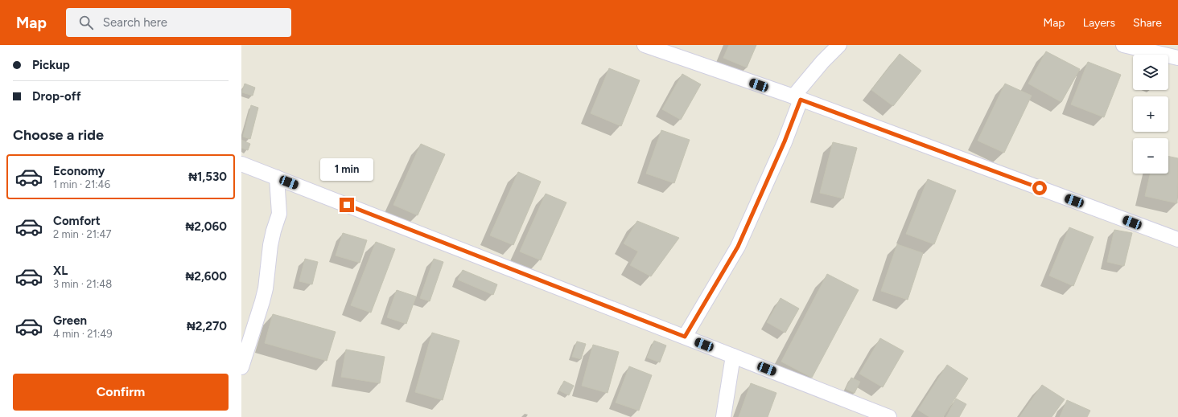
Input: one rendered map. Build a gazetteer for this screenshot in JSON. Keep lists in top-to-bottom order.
{
  "page": {
    "header": "Map",
    "search": "Search here",
    "nav": ["Map", "Layers", "Share"],
    "banner": ["Pickup", "Drop-off"],
    "map_buttons": ["+", "−"],
    "heading": "Choose a ride",
    "list": [
      {
        "name": "Economy",
        "note": "1 min · 21:46",
        "value": "₦1,530"
      },
      {
        "name": "Comfort",
        "note": "2 min · 21:47",
        "value": "₦2,060"
      },
      {
        "name": "XL",
        "note": "3 min · 21:48",
        "value": "₦2,600"
      },
      {
        "name": "Green",
        "note": "4 min · 21:49",
        "value": "₦2,270"
      }
    ],
    "bubble": "1 min",
    "buttons": "Confirm"
  }
}
